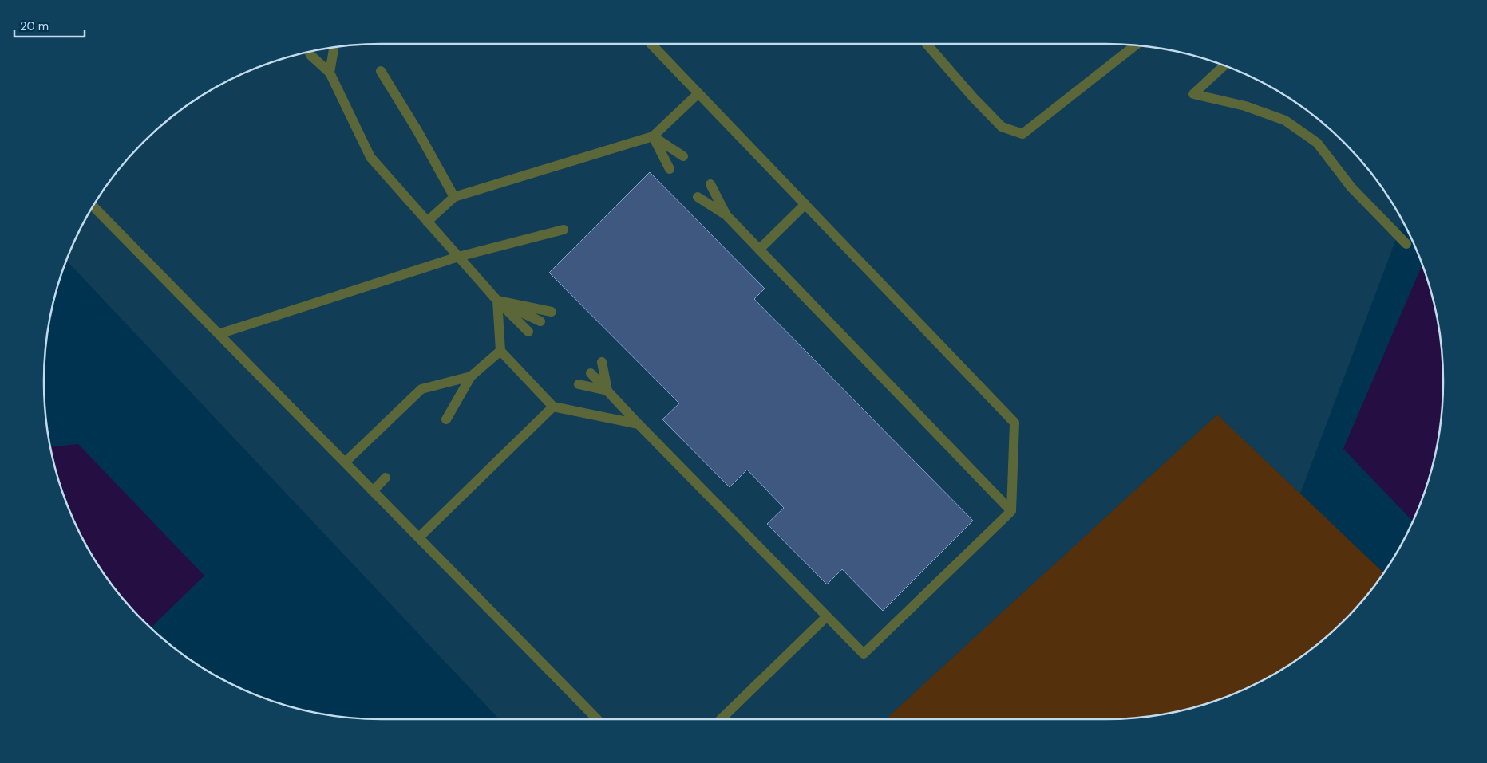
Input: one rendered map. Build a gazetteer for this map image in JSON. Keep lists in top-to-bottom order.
{
  "scale_bar": "20 m"
}
